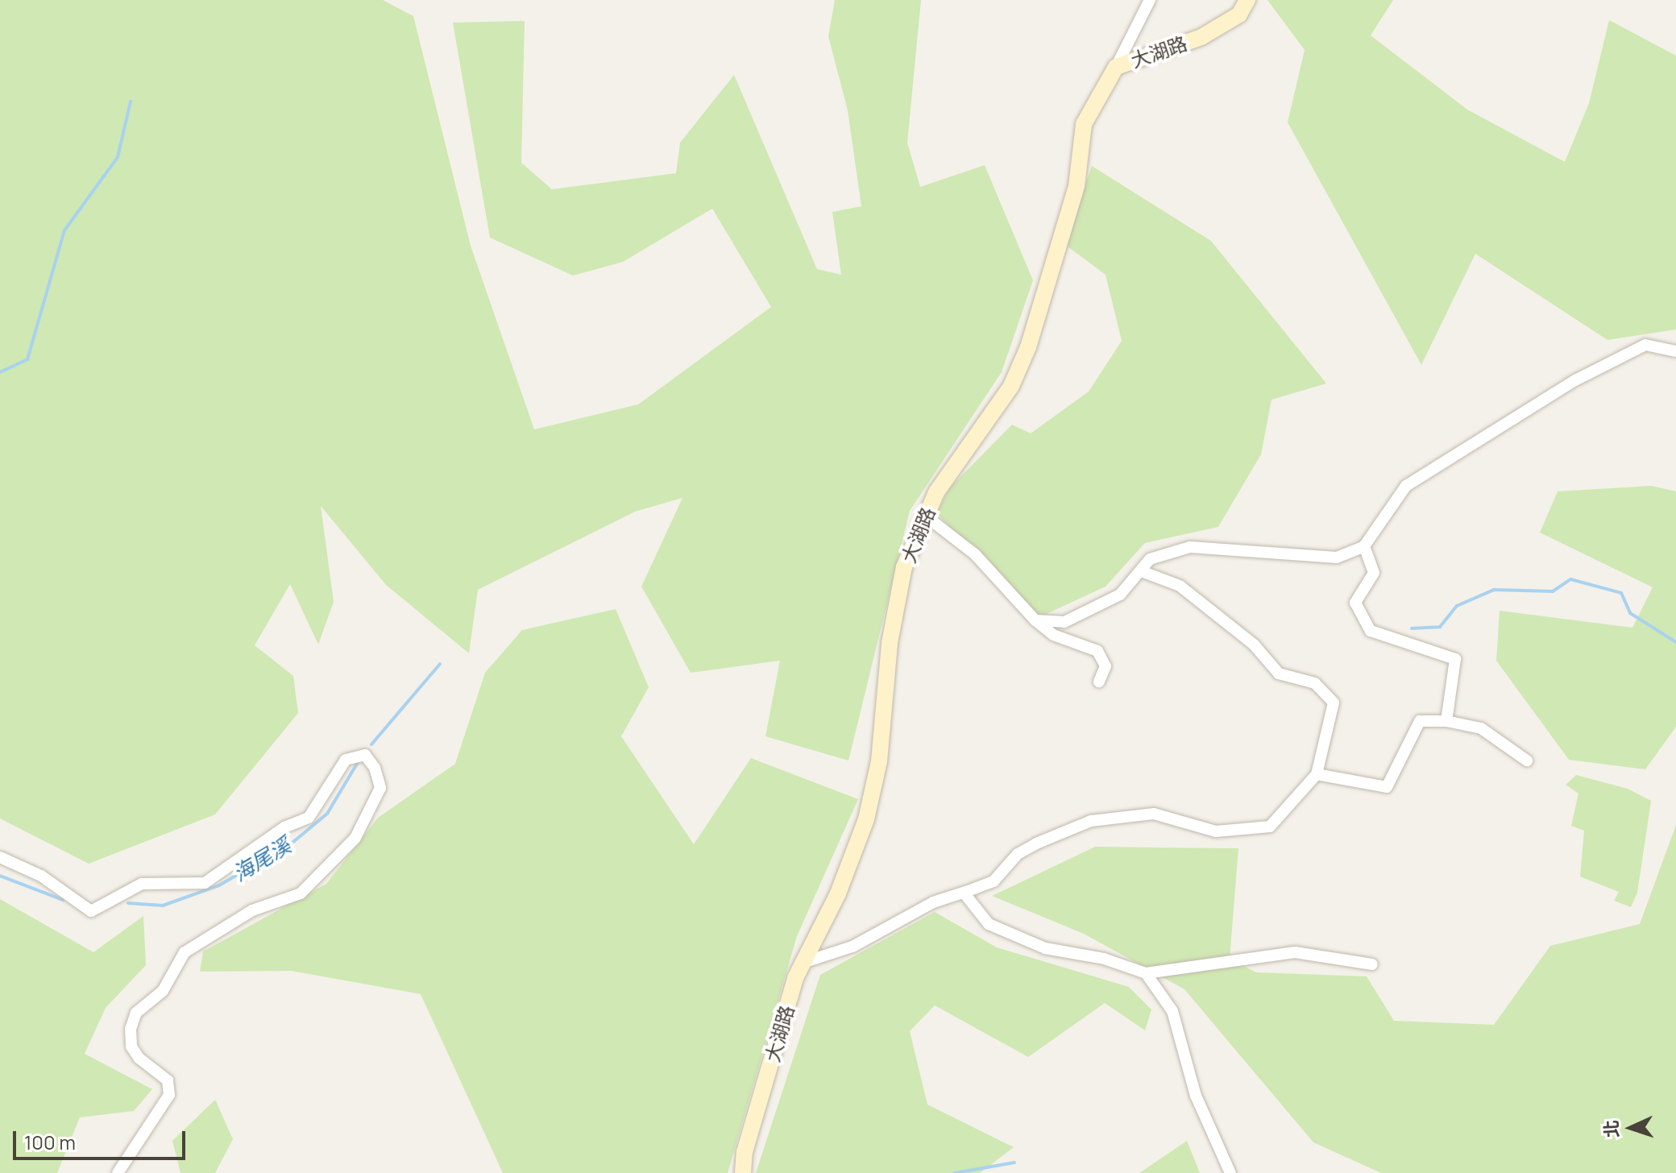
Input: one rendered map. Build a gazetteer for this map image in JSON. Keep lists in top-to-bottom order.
{
  "streets": {
    "street": ["大湖路"]
  },
  "water": ["海尾溪"],
  "scale_bar": "100 m",
  "north": "left"
}
